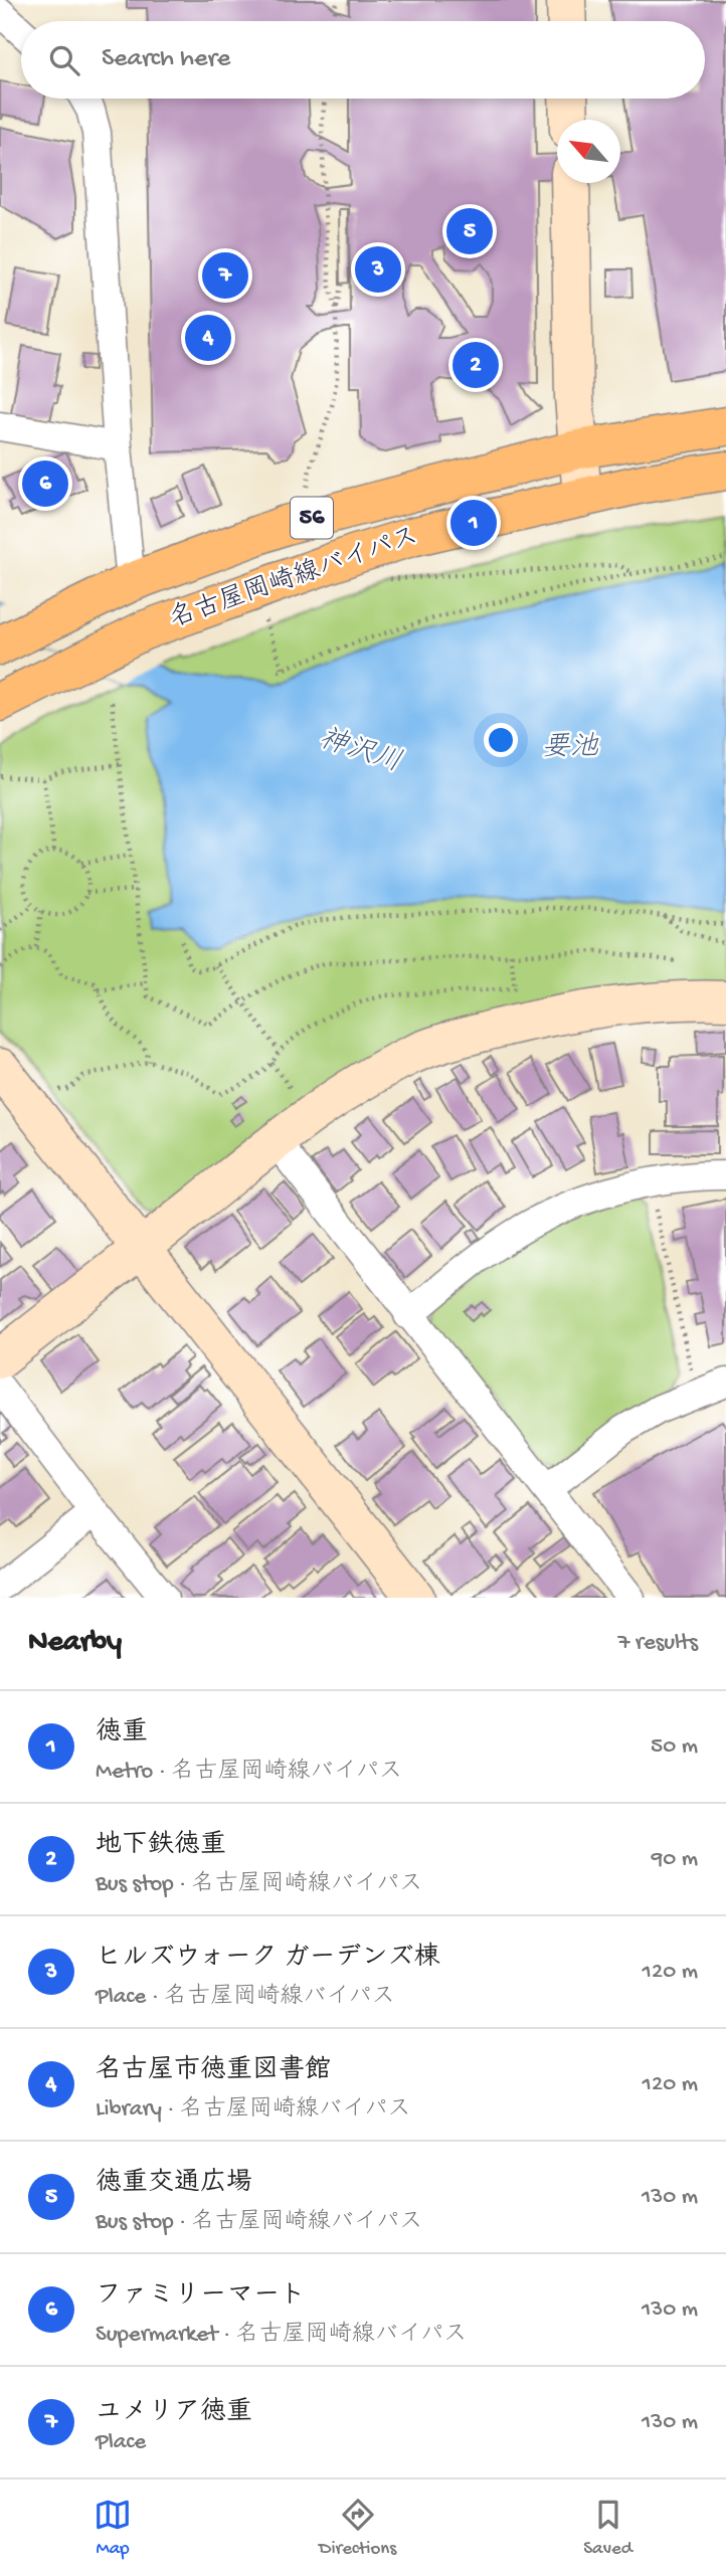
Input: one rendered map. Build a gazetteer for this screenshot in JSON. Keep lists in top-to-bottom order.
{
  "streets": {
    "main road": ["56", "名古屋岡崎線バイパス"]
  },
  "water": ["要池", "神沢川"],
  "north": "top left",
  "page": {
    "search": "Search here",
    "pins": [
      "5",
      "3",
      "7",
      "4",
      "2",
      "6",
      "1"
    ],
    "heading": ["Nearby", "7 results"],
    "list": [
      {
        "mark": "1",
        "name": "徳重",
        "note": "Metro · 名古屋岡崎線バイパス",
        "value": "50 m"
      },
      {
        "mark": "2",
        "name": "地下鉄徳重",
        "note": "Bus stop · 名古屋岡崎線バイパス",
        "value": "90 m"
      },
      {
        "mark": "3",
        "name": "ヒルズウォーク ガーデンズ棟",
        "note": "Place · 名古屋岡崎線バイパス",
        "value": "120 m"
      },
      {
        "mark": "4",
        "name": "名古屋市徳重図書館",
        "note": "Library · 名古屋岡崎線バイパス",
        "value": "120 m"
      },
      {
        "mark": "5",
        "name": "徳重交通広場",
        "note": "Bus stop · 名古屋岡崎線バイパス",
        "value": "130 m"
      },
      {
        "mark": "6",
        "name": "ファミリーマート",
        "note": "Supermarket · 名古屋岡崎線バイパス",
        "value": "130 m"
      },
      {
        "mark": "7",
        "name": "ユメリア徳重",
        "note": "Place",
        "value": "130 m"
      }
    ],
    "nav": ["Map", "Directions", "Saved"]
  }
}
